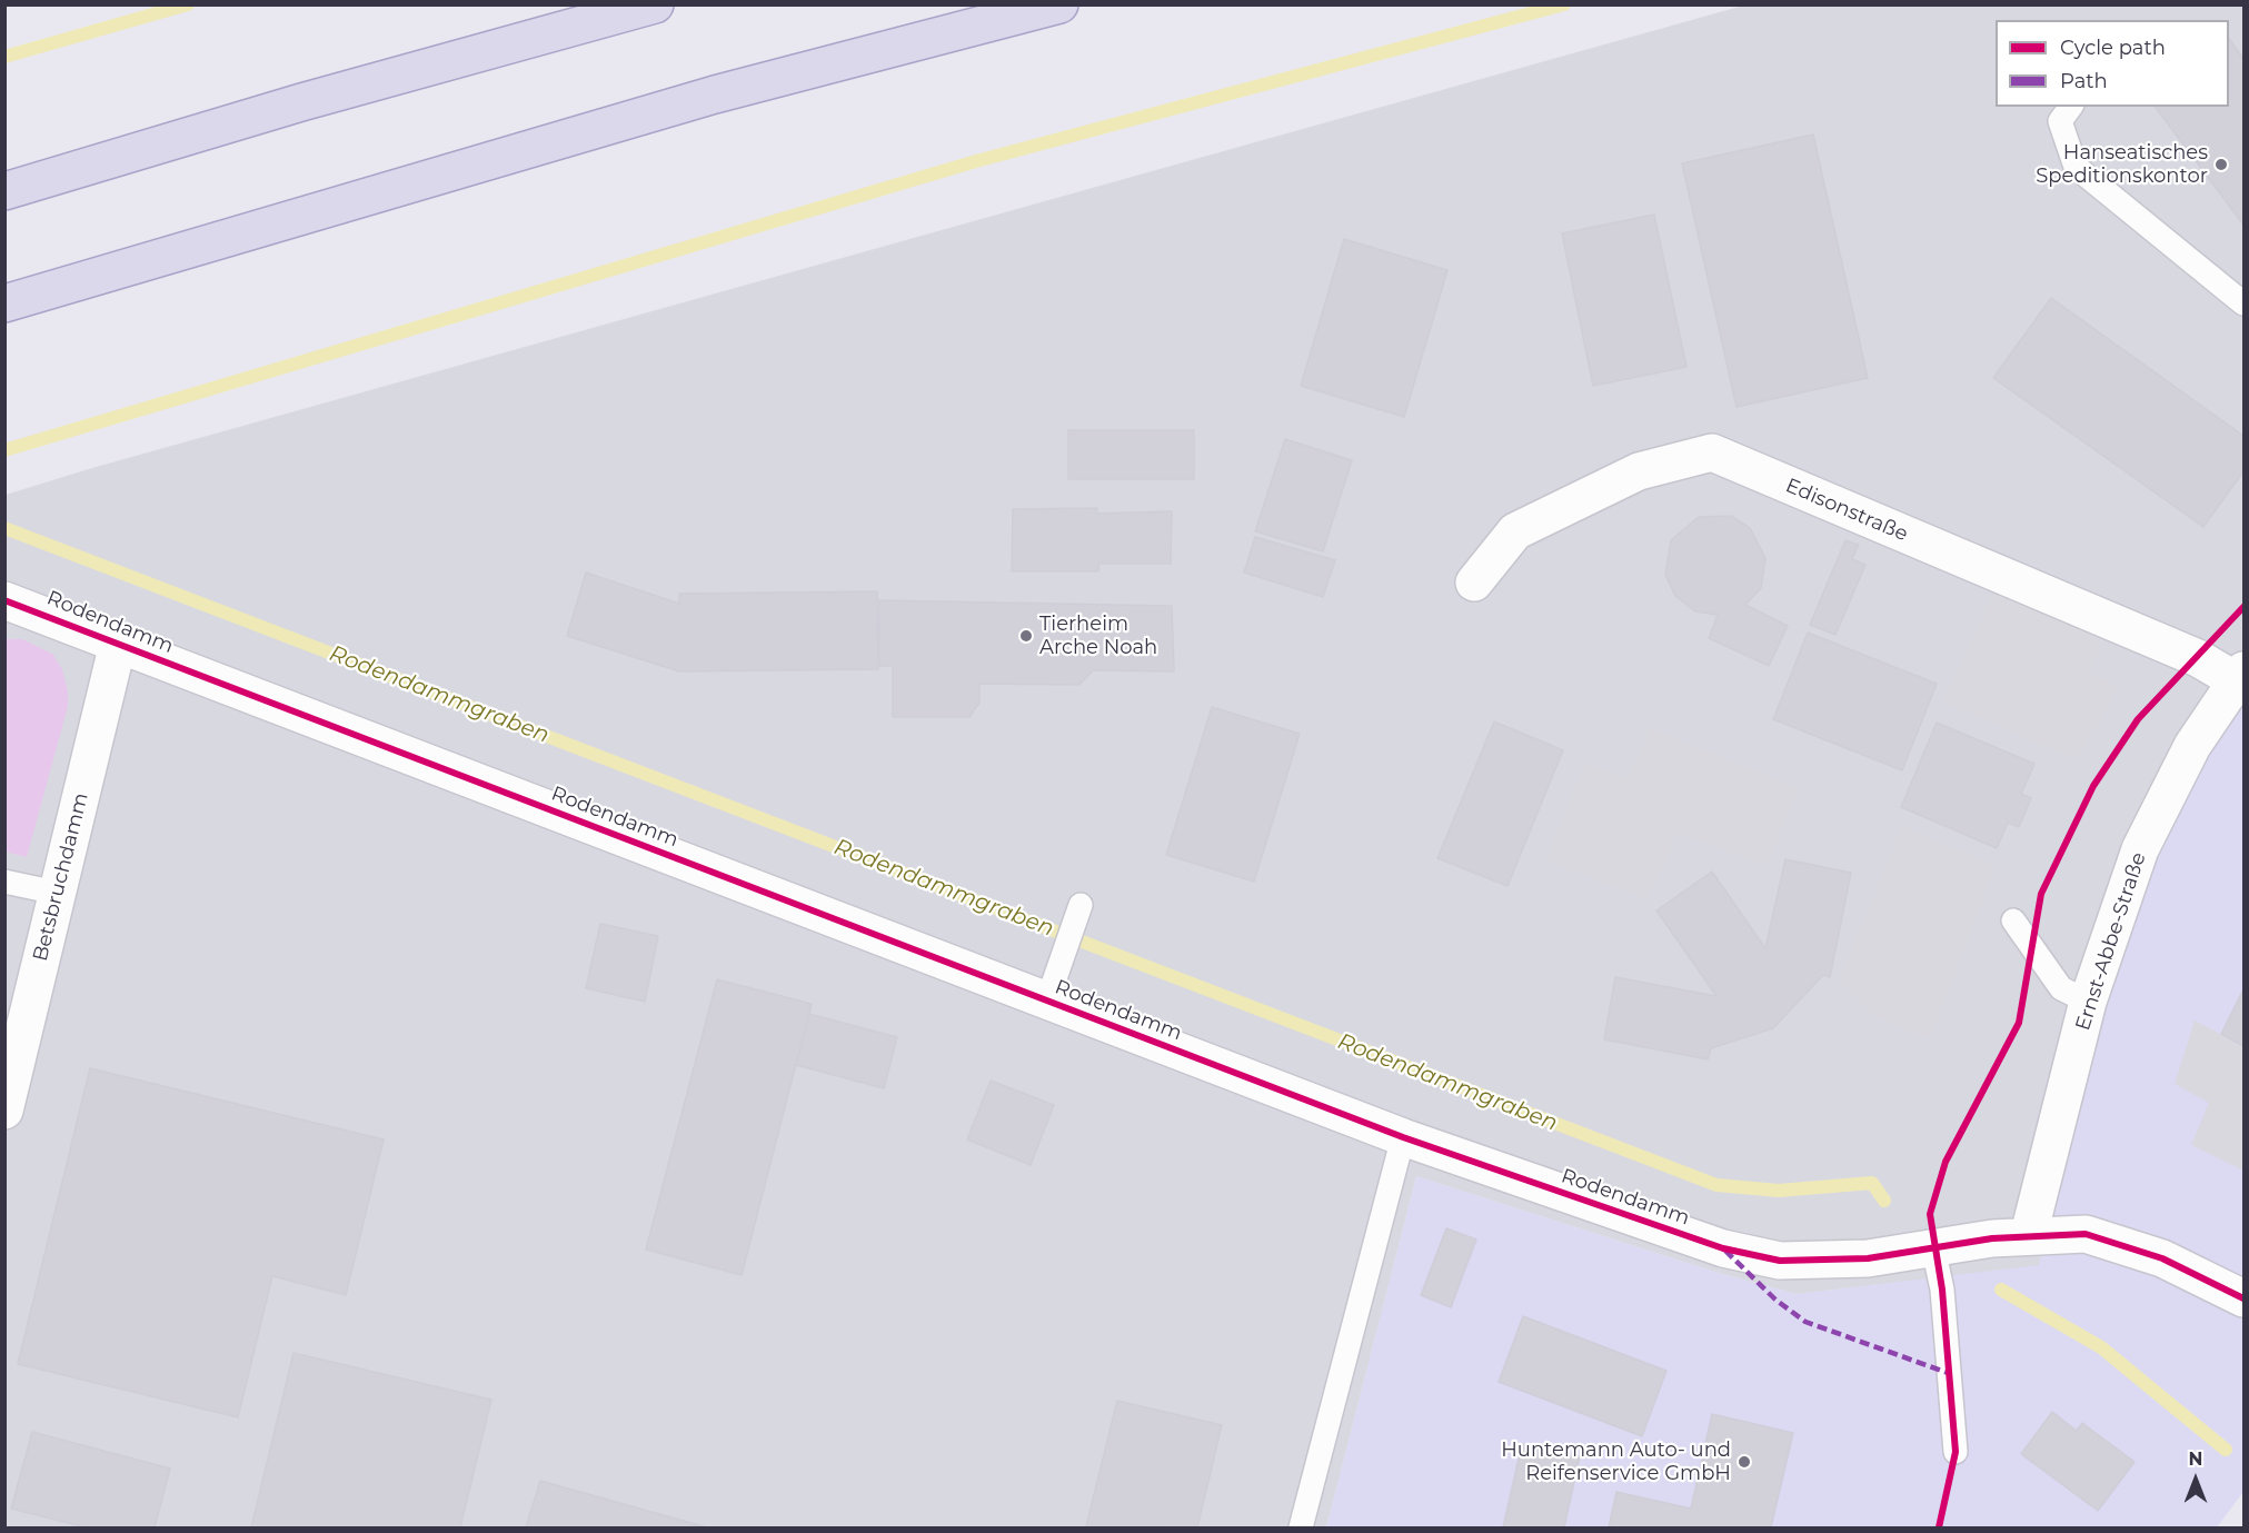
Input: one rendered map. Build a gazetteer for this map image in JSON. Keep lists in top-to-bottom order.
{
  "streets": {
    "street": [
      "Edisonstraße",
      "Rodendamm",
      "Betsbruchdamm",
      "Ernst-Abbe-Straße"
    ]
  },
  "crossings": [
    ["Edisonstraße", "Ernst-Abbe-Straße"],
    ["Rodendamm", "Betsbruchdamm"],
    ["Rodendamm", "Ernst-Abbe-Straße"]
  ],
  "water": ["Rodendammgraben"],
  "places": ["Hanseatisches Speditionskontor", "Tierheim Arche Noah", "Huntemann Auto- und Reifenservice GmbH"],
  "legend": ["Cycle path", "Path"],
  "north": "top"
}
